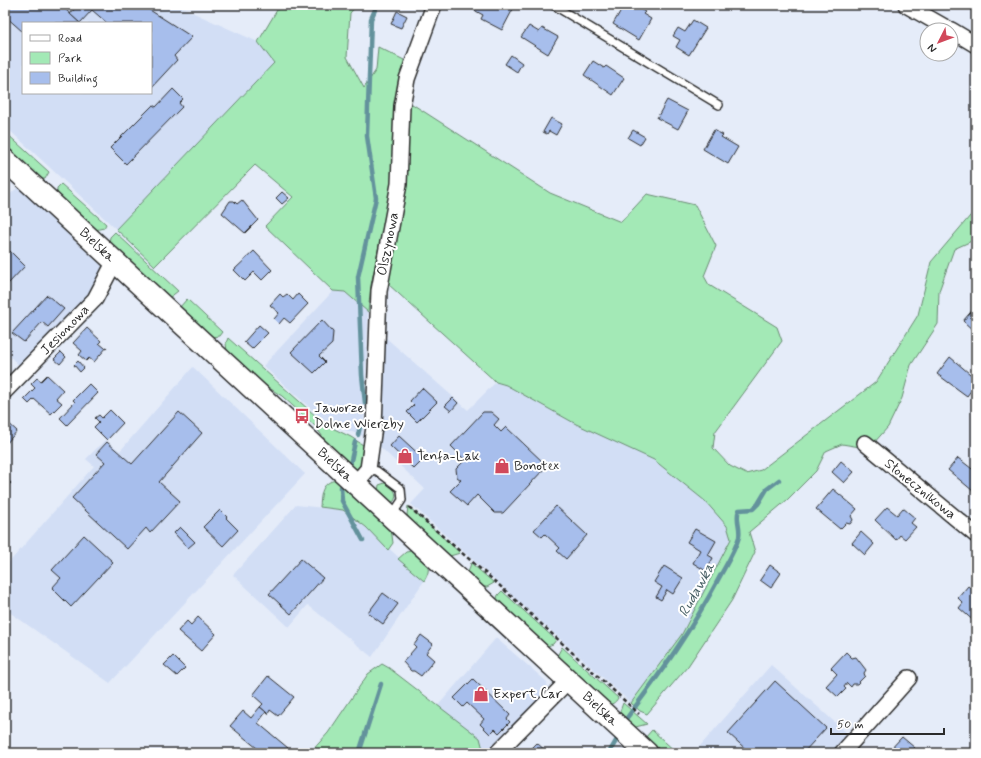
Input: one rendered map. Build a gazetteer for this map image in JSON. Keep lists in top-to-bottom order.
{
  "streets": {
    "main road": ["Bielska"],
    "street": ["Olszynowa", "Jesionowa", "Słonecznikowa"]
  },
  "crossings": [
    ["Olszynowa", "Bielska"],
    ["Bielska", "Jesionowa"]
  ],
  "water": ["Rudawka"],
  "places": {
    "bus stop": ["Jaworze Dolne Wierzby"],
    "shop": ["Tenfa-Lak", "Bonotex", "Expert Car"]
  },
  "legend": ["Road", "Park", "Building"],
  "scale_bar": "50 m",
  "north": "bottom left"
}
